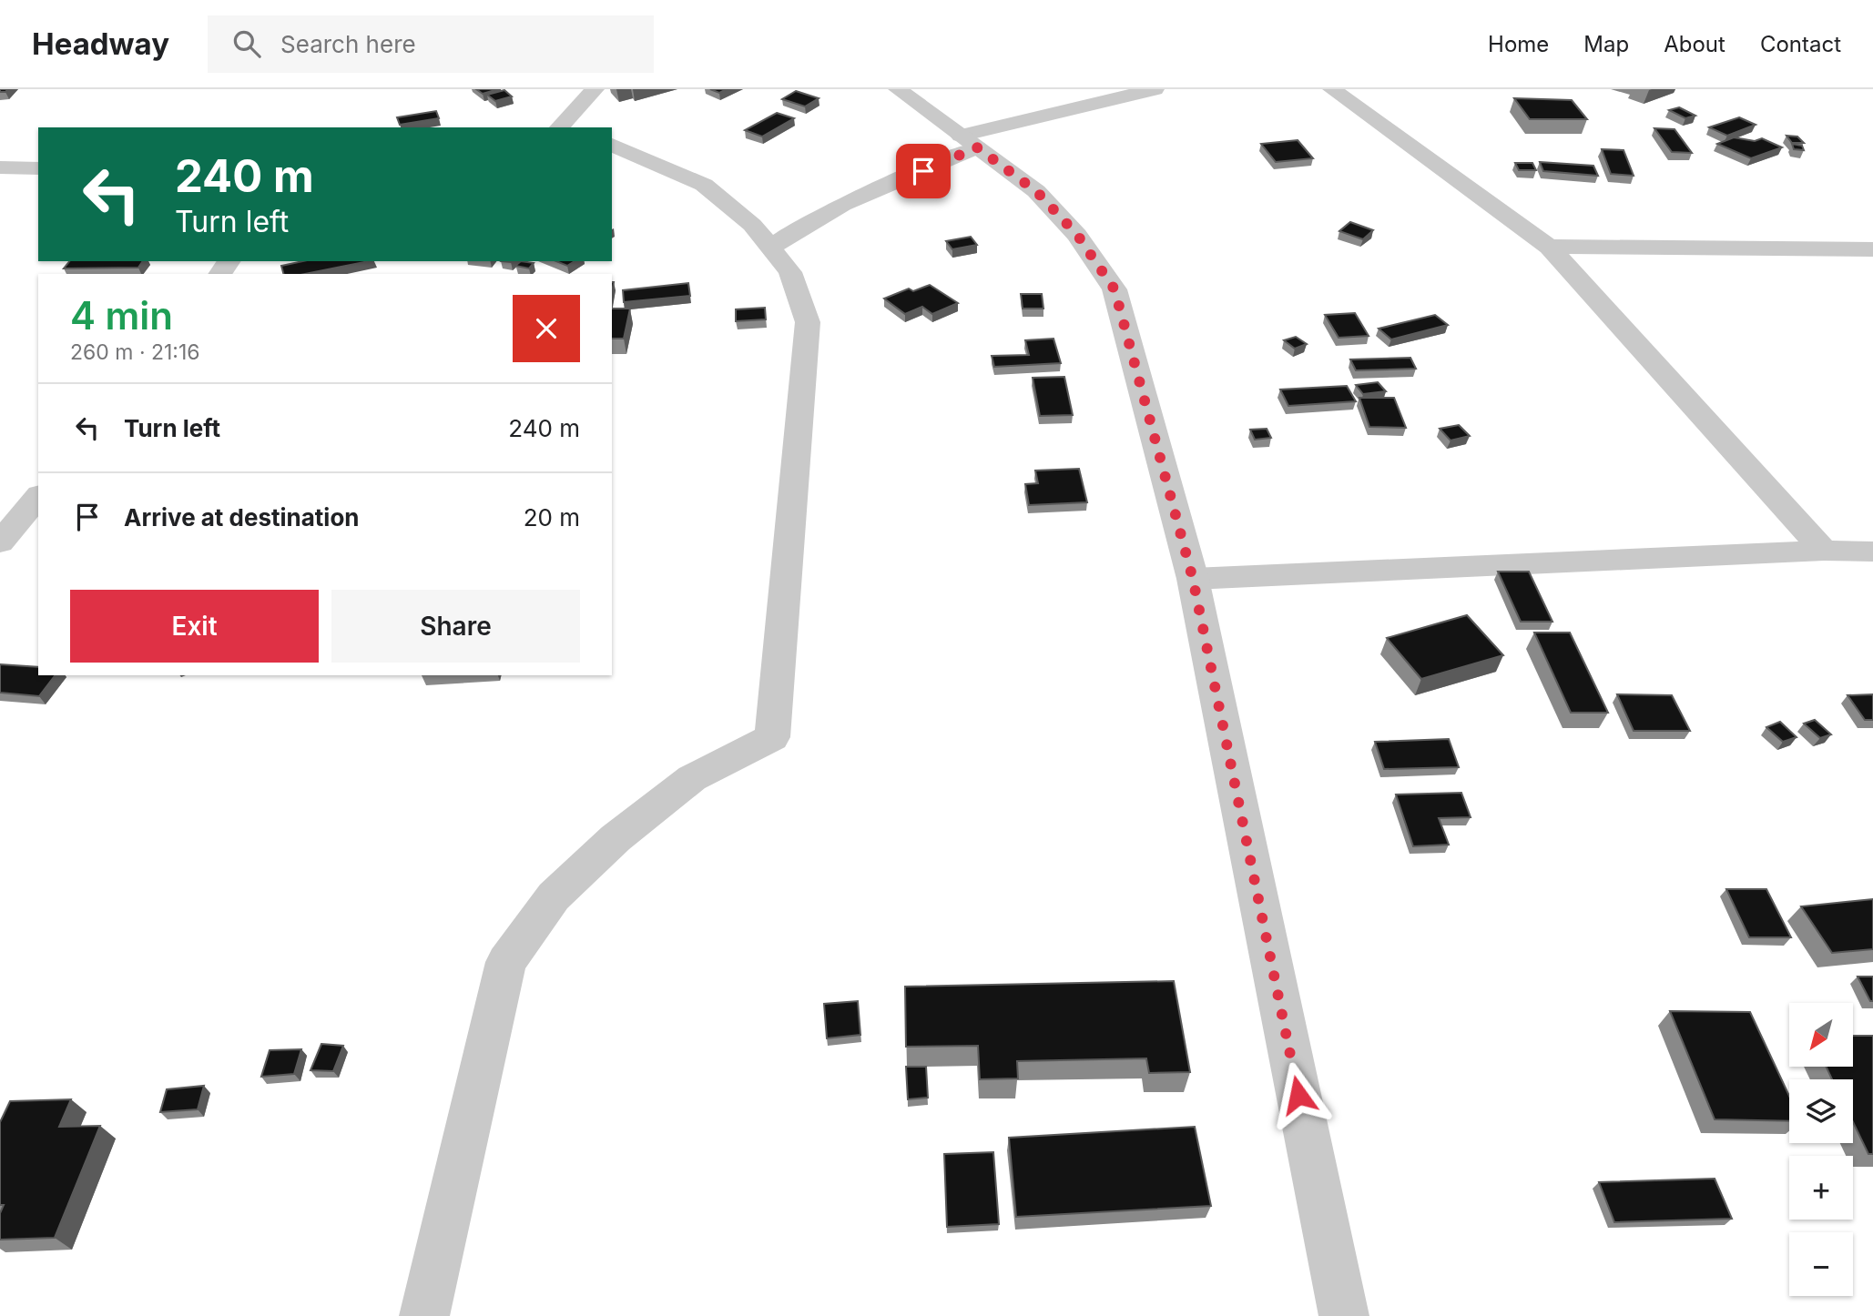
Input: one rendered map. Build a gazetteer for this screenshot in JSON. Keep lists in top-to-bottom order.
{
  "north": "bottom left",
  "page": {
    "header": "Headway",
    "search": "Search here",
    "nav": [
      "Home",
      "Map",
      "About",
      "Contact"
    ],
    "turn": ["240 m", "Turn left"],
    "heading": ["4 min", "260 m · 21:16"],
    "list": [
      {
        "name": "Turn left",
        "value": "240 m"
      },
      {
        "name": "Arrive at destination",
        "value": "20 m"
      }
    ],
    "buttons": ["Exit", "Share"],
    "map_buttons": ["+", "−"]
  }
}
